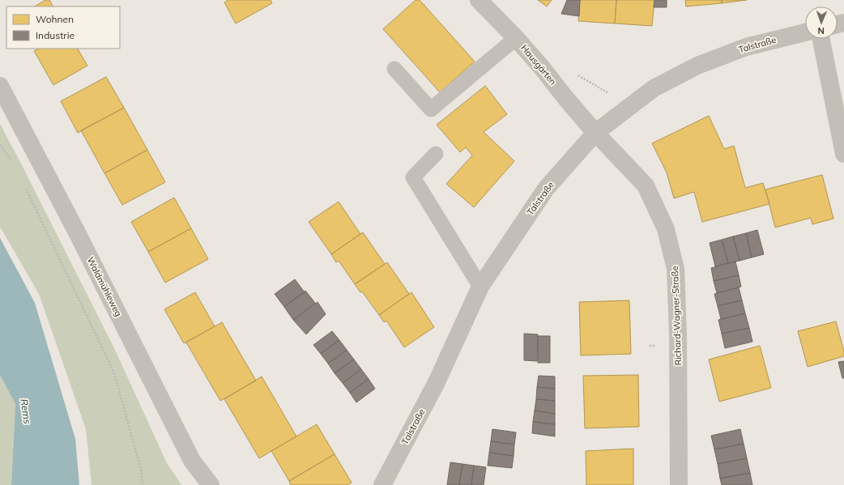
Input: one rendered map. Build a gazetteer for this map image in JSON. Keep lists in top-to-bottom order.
{
  "streets": {
    "street": [
      "Talstraße",
      "Hausgärten",
      "Waldmühleweg",
      "Richard-Wagner-Straße"
    ]
  },
  "crossings": [
    ["Talstraße", "Hausgärten"],
    ["Talstraße", "Richard-Wagner-Straße"],
    ["Hausgärten", "Richard-Wagner-Straße"]
  ],
  "water": ["Rems"],
  "legend": ["Wohnen", "Industrie"],
  "north": "bottom"
}
